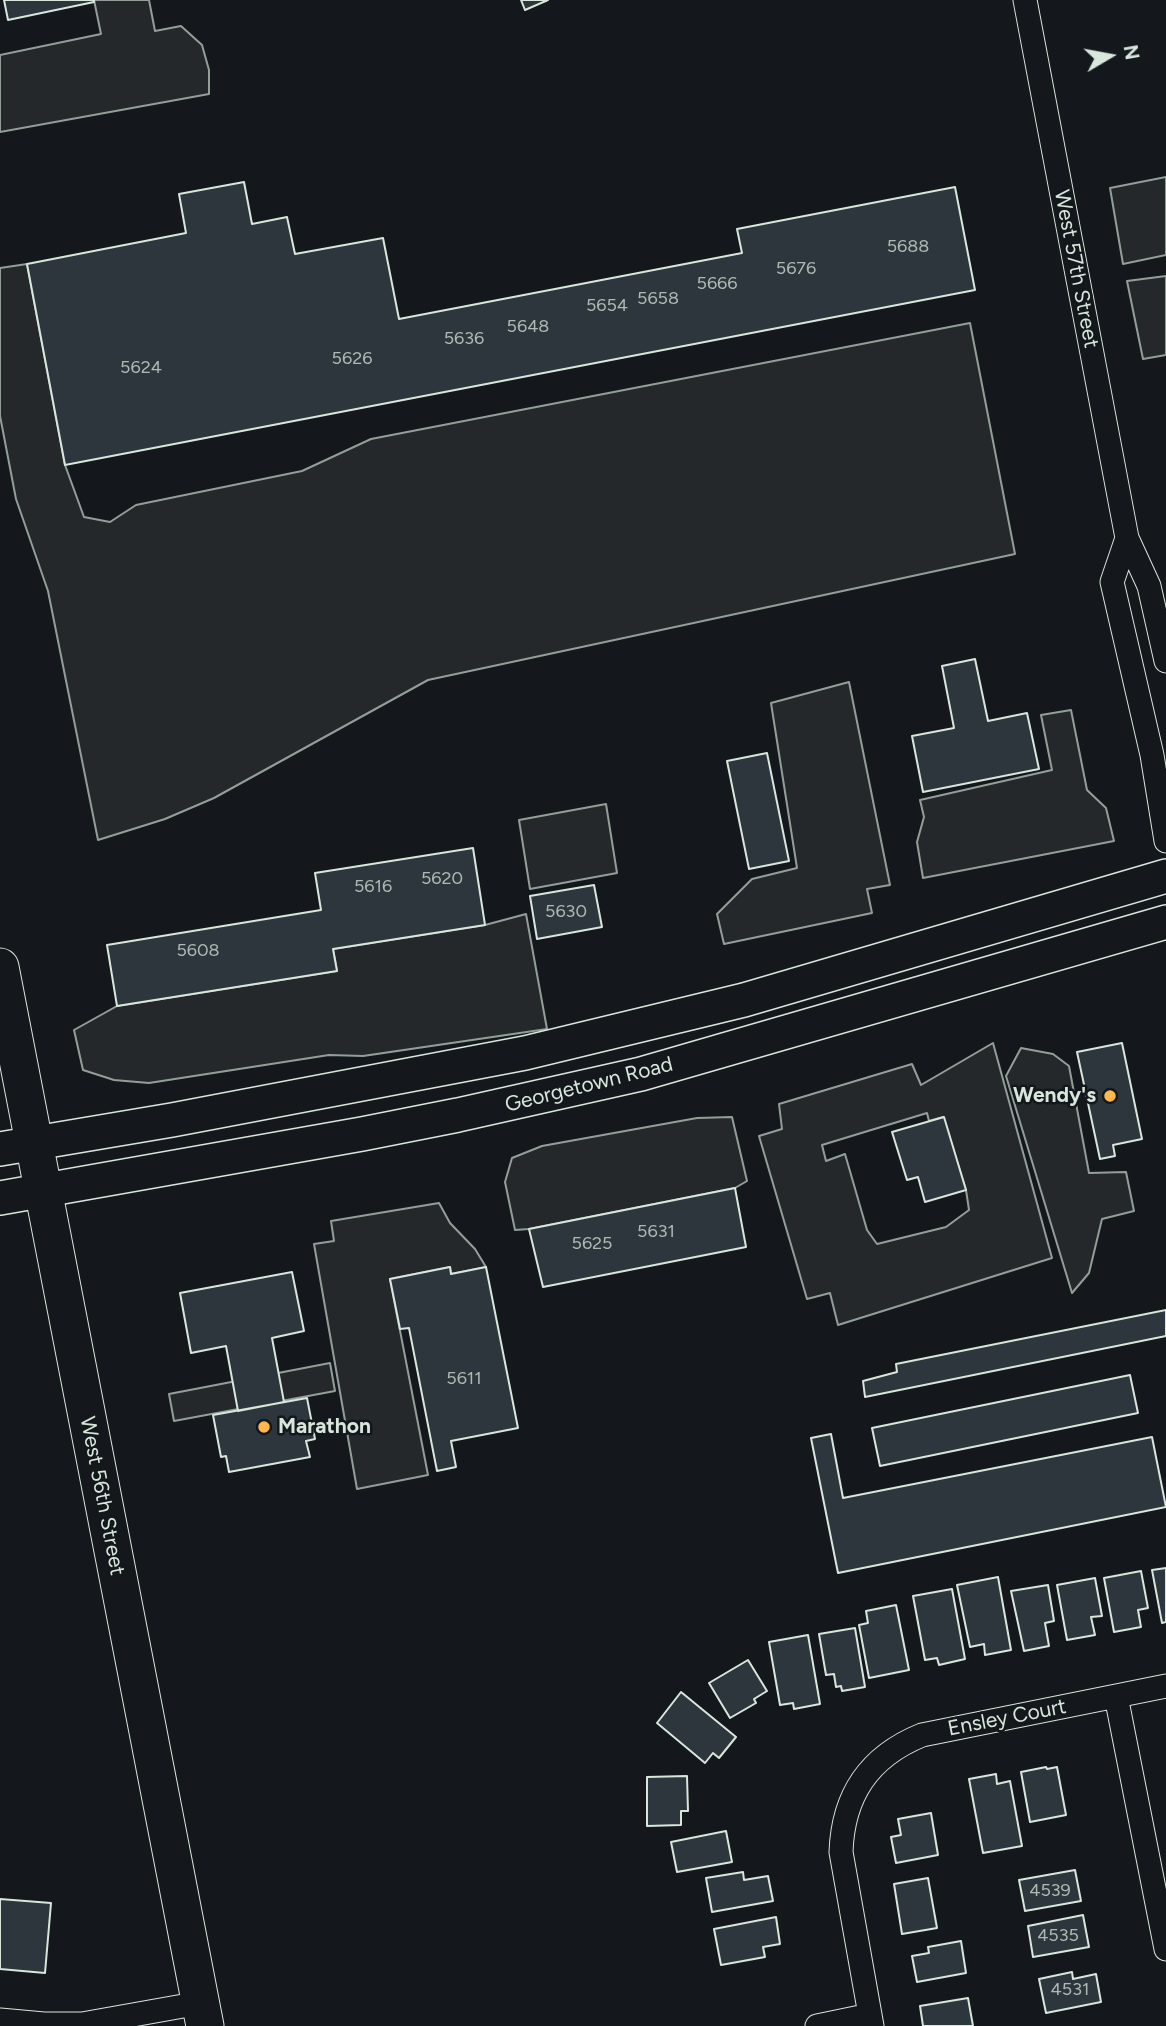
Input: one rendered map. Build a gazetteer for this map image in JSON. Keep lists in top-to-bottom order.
{
  "streets": {
    "main road": ["Georgetown Road", "West 56th Street"],
    "street": ["West 57th Street", "Ensley Court"]
  },
  "crossings": [
    ["Georgetown Road", "West 56th Street"]
  ],
  "places": ["Wendy's", "Marathon"],
  "house_numbers": [
    "5688",
    "5676",
    "5666",
    "5658",
    "5654",
    "5648",
    "5636",
    "5626",
    "5624",
    "5620",
    "5616",
    "5630",
    "5608",
    "5631",
    "5625",
    "5611",
    "4539",
    "4535",
    "4531"
  ],
  "north": "right"
}
